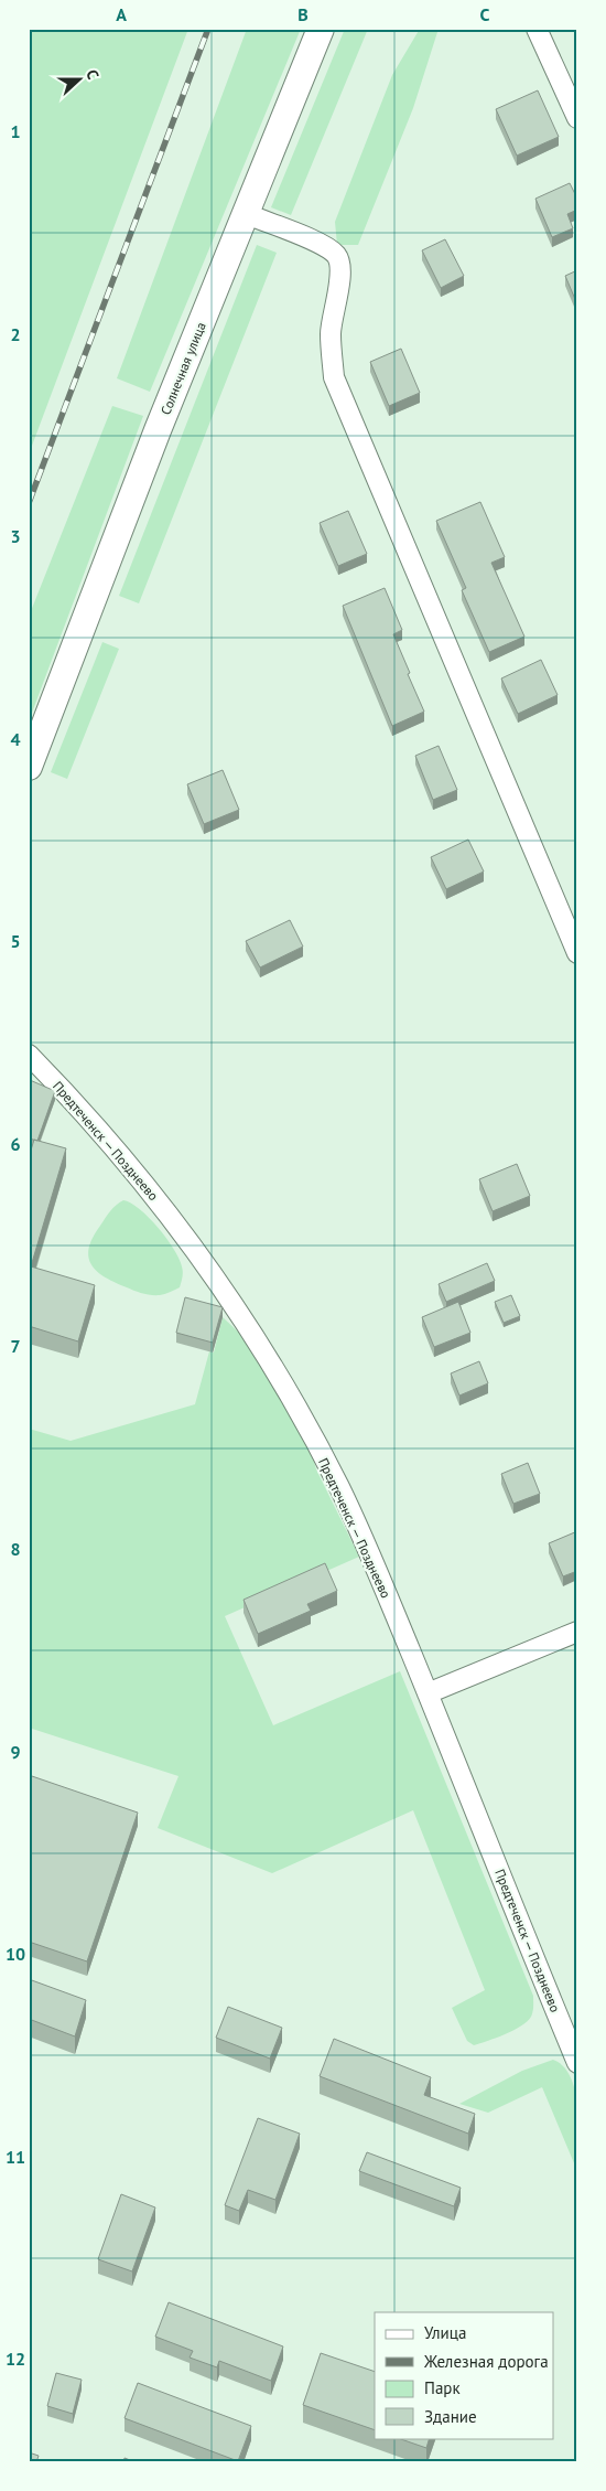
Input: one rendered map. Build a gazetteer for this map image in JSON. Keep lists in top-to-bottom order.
{
  "streets": {
    "street": ["Солнечная улица", "Предтеченск — Позднеево"]
  },
  "legend": [
    "Улица",
    "Железная дорога",
    "Парк",
    "Здание"
  ],
  "north": "right",
  "grid": {
    "columns": ["A", "B", "C"],
    "rows": [
      "1",
      "2",
      "3",
      "4",
      "5",
      "6",
      "7",
      "8",
      "9",
      "10",
      "11",
      "12"
    ]
  }
}
